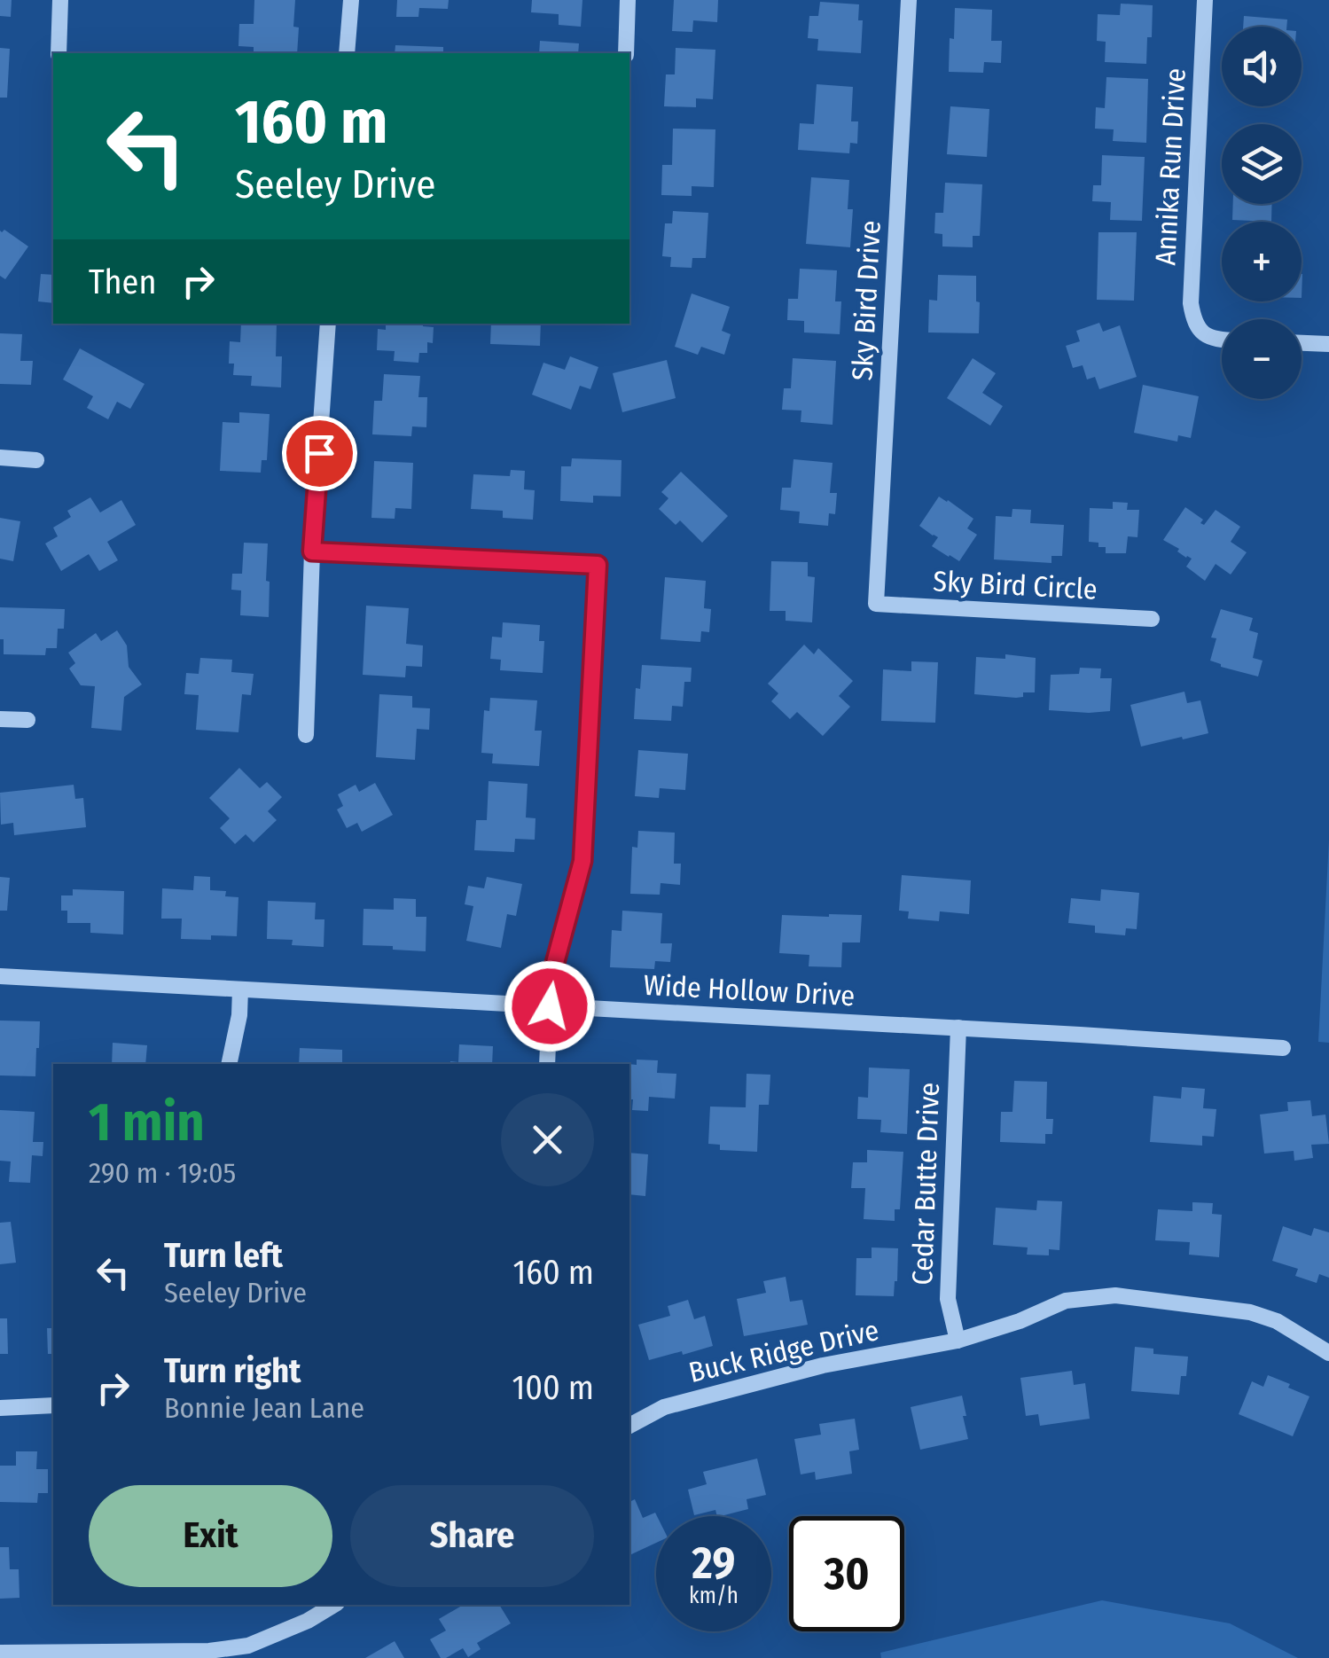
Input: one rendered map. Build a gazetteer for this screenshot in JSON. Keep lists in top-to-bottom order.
{
  "streets": {
    "street": [
      "Annika Run Drive",
      "Sky Bird Drive",
      "Sky Bird Circle",
      "Wide Hollow Drive",
      "Cedar Butte Drive",
      "Buck Ridge Drive"
    ]
  },
  "crossings": [
    ["Sky Bird Drive", "Sky Bird Circle"],
    ["Wide Hollow Drive", "Cedar Butte Drive"],
    ["Cedar Butte Drive", "Buck Ridge Drive"]
  ],
  "page": {
    "map_buttons": ["+", "−"],
    "turn": ["160 m", "Seeley Drive"],
    "then": "Then",
    "heading": ["1 min", "290 m · 19:05"],
    "list": [
      {
        "name": "Turn left",
        "note": "Seeley Drive",
        "value": "160 m"
      },
      {
        "name": "Turn right",
        "note": "Bonnie Jean Lane",
        "value": "100 m"
      }
    ],
    "buttons": ["Exit", "Share"],
    "speed": "29 km/h",
    "limit": "30"
  }
}
